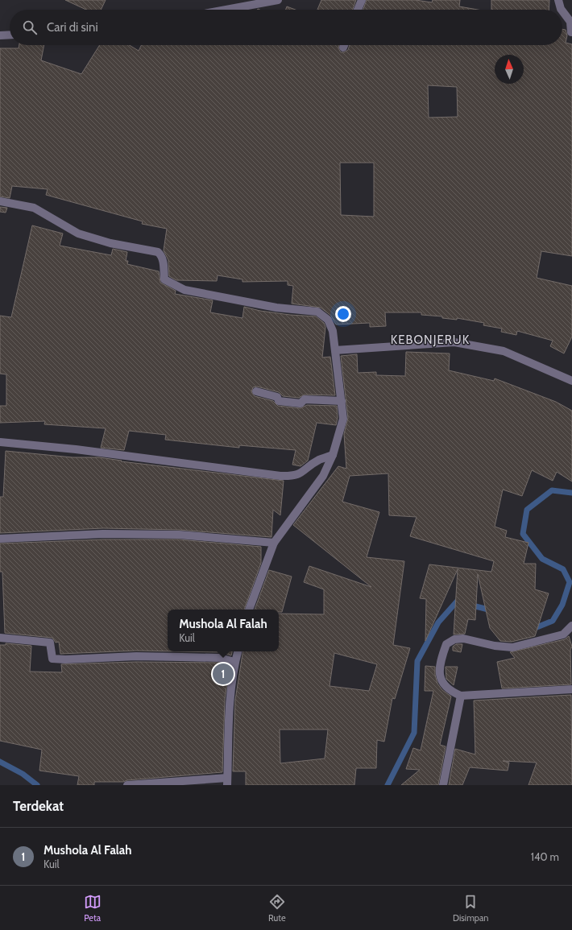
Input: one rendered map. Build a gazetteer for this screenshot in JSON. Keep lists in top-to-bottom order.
{
  "districts": ["KEBONJERUK"],
  "north": "top",
  "page": {
    "search": "Cari di sini",
    "popup": ["Mushola Al Falah", "Kuil"],
    "pins": "1",
    "heading": "Terdekat",
    "list": [
      {
        "mark": "1",
        "name": "Mushola Al Falah",
        "note": "Kuil",
        "value": "140 m"
      }
    ],
    "nav": ["Peta", "Rute", "Disimpan"]
  }
}
